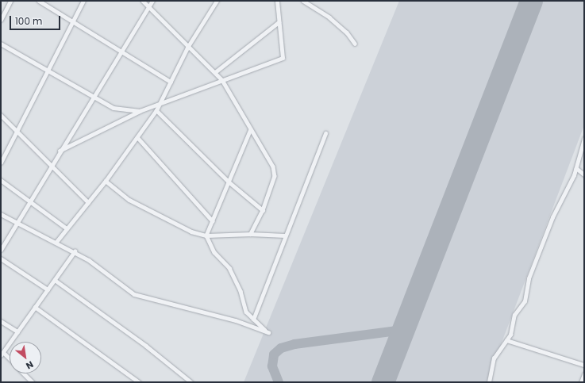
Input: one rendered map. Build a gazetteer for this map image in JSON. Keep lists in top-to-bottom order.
{
  "scale_bar": "100 m",
  "north": "bottom right"
}
